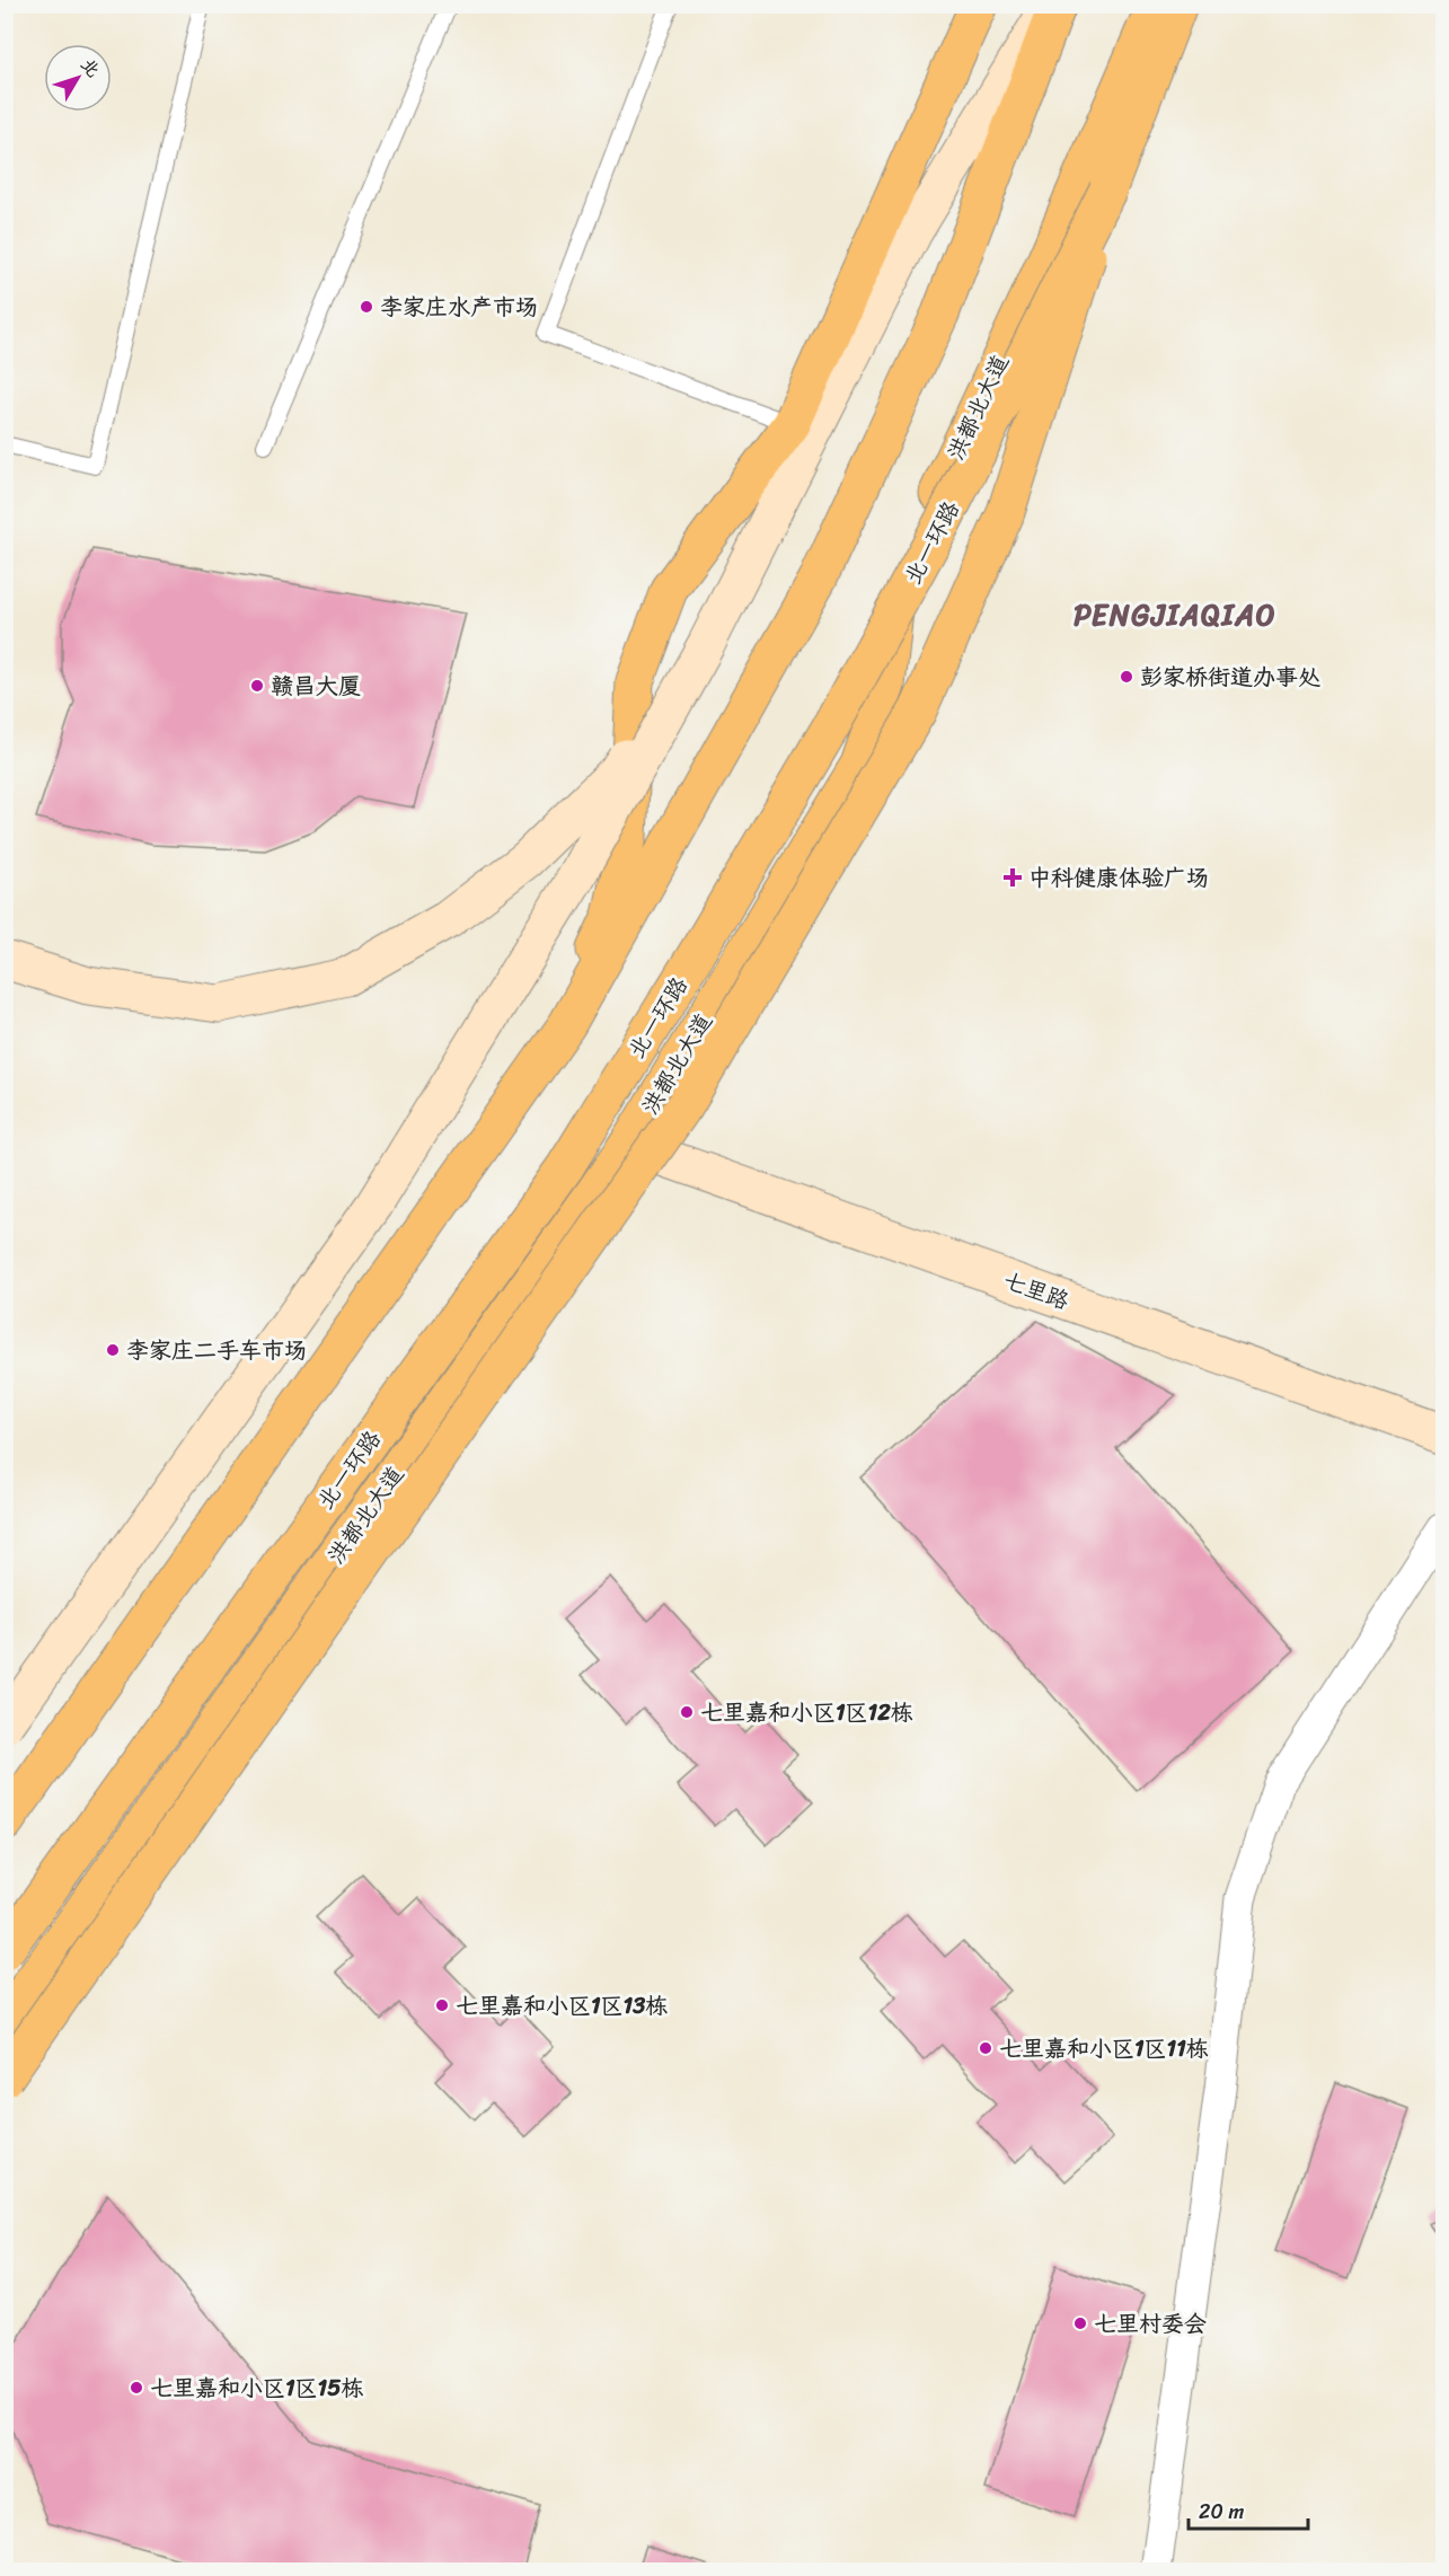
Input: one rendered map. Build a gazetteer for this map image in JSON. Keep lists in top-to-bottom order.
{
  "streets": {
    "main road": ["洪都北大道", "北一环路", "七里路"]
  },
  "crossings": [
    ["洪都北大道", "七里路"]
  ],
  "districts": ["PENGJIAQIAO"],
  "places": {
    "other": [
      "李家庄水产市场",
      "彭家桥街道办事处",
      "赣昌大厦",
      "李家庄二手车市场",
      "七里嘉和小区1区12栋",
      "七里嘉和小区1区13栋",
      "七里嘉和小区1区11栋",
      "七里村委会",
      "七里嘉和小区1区15栋"
    ],
    "health": ["中科健康体验广场"]
  },
  "scale_bar": "20 m",
  "north": "top right"
}
